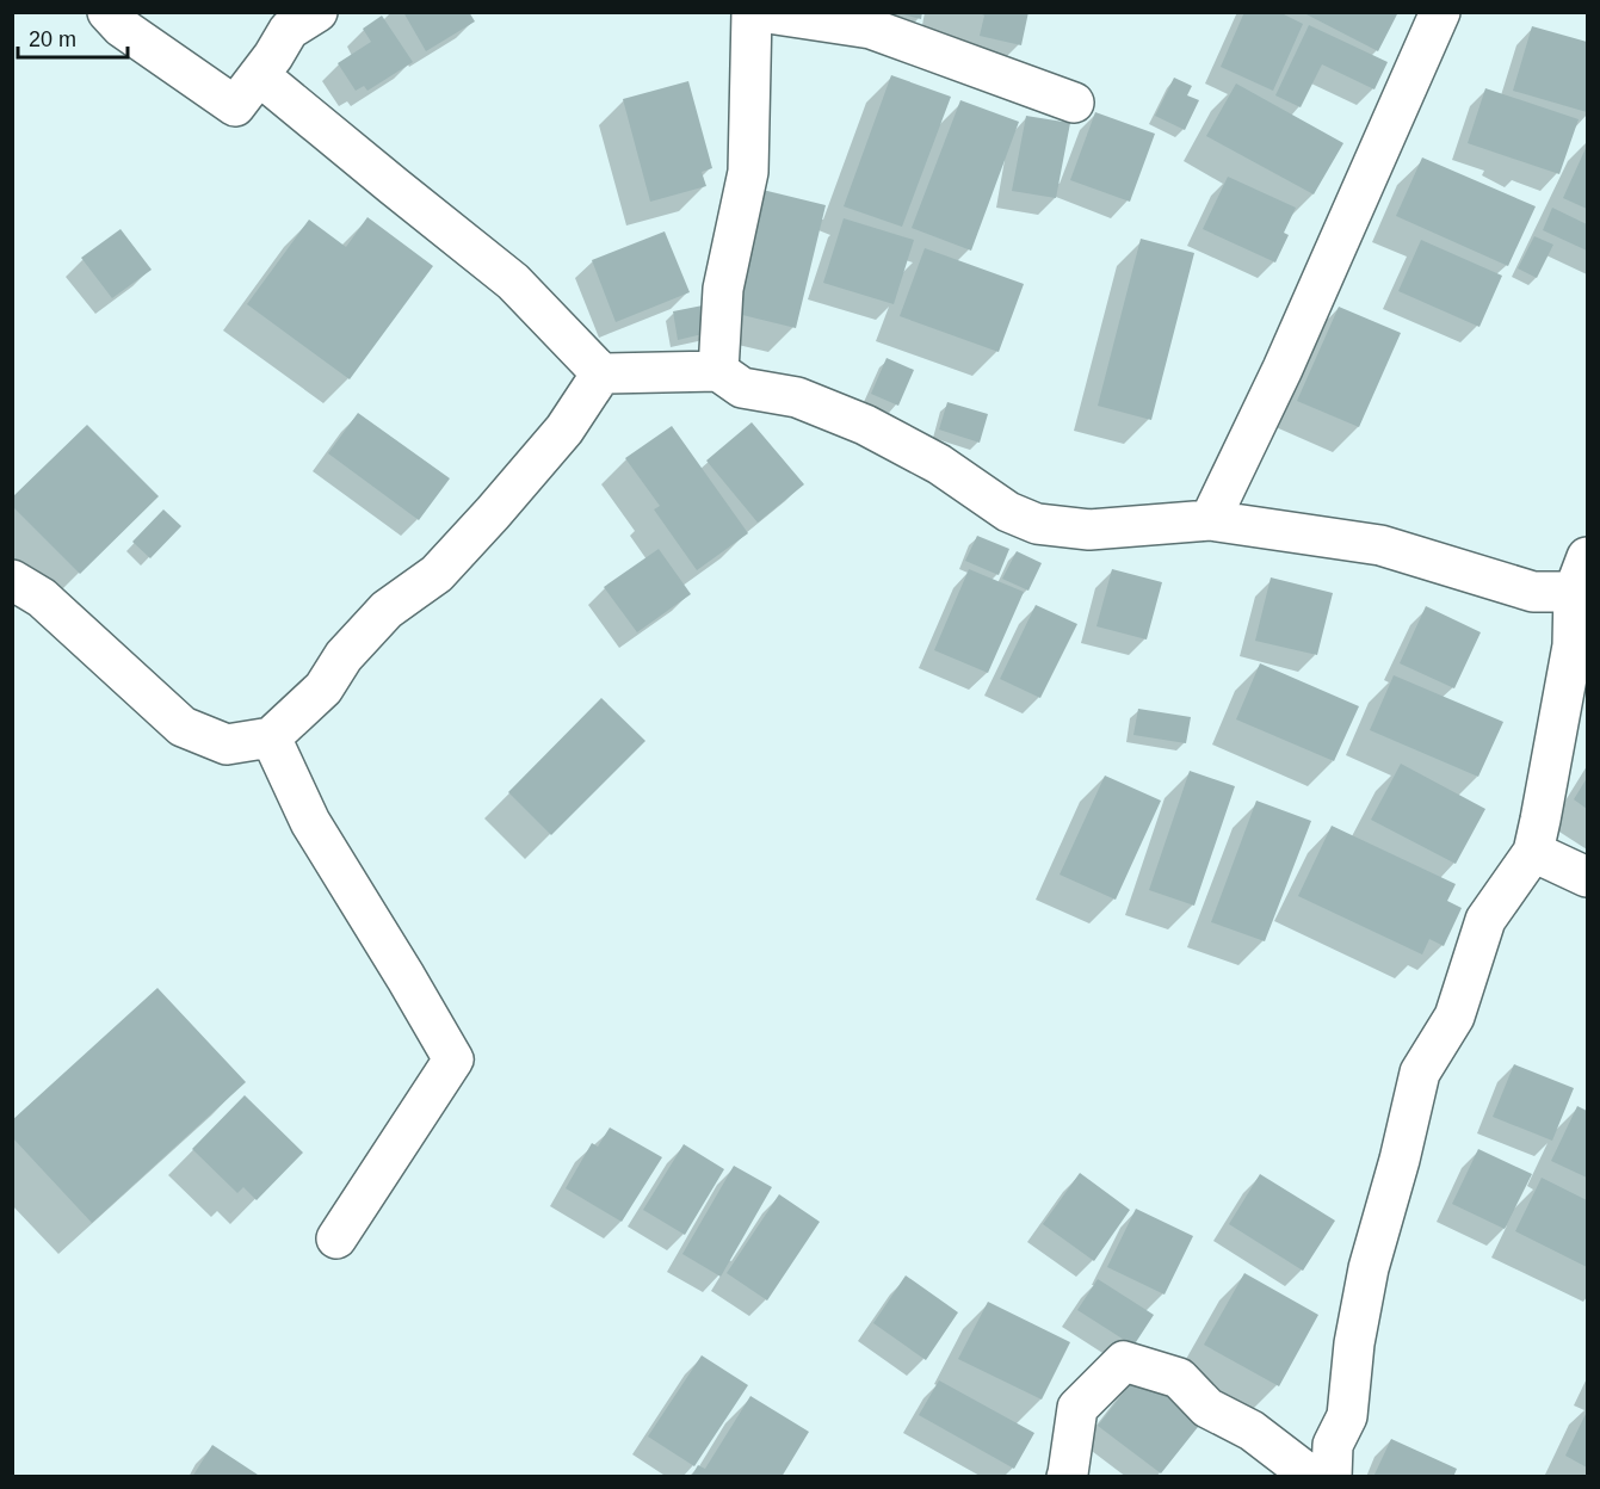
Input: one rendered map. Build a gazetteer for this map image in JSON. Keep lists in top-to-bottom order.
{
  "scale_bar": "20 m"
}
